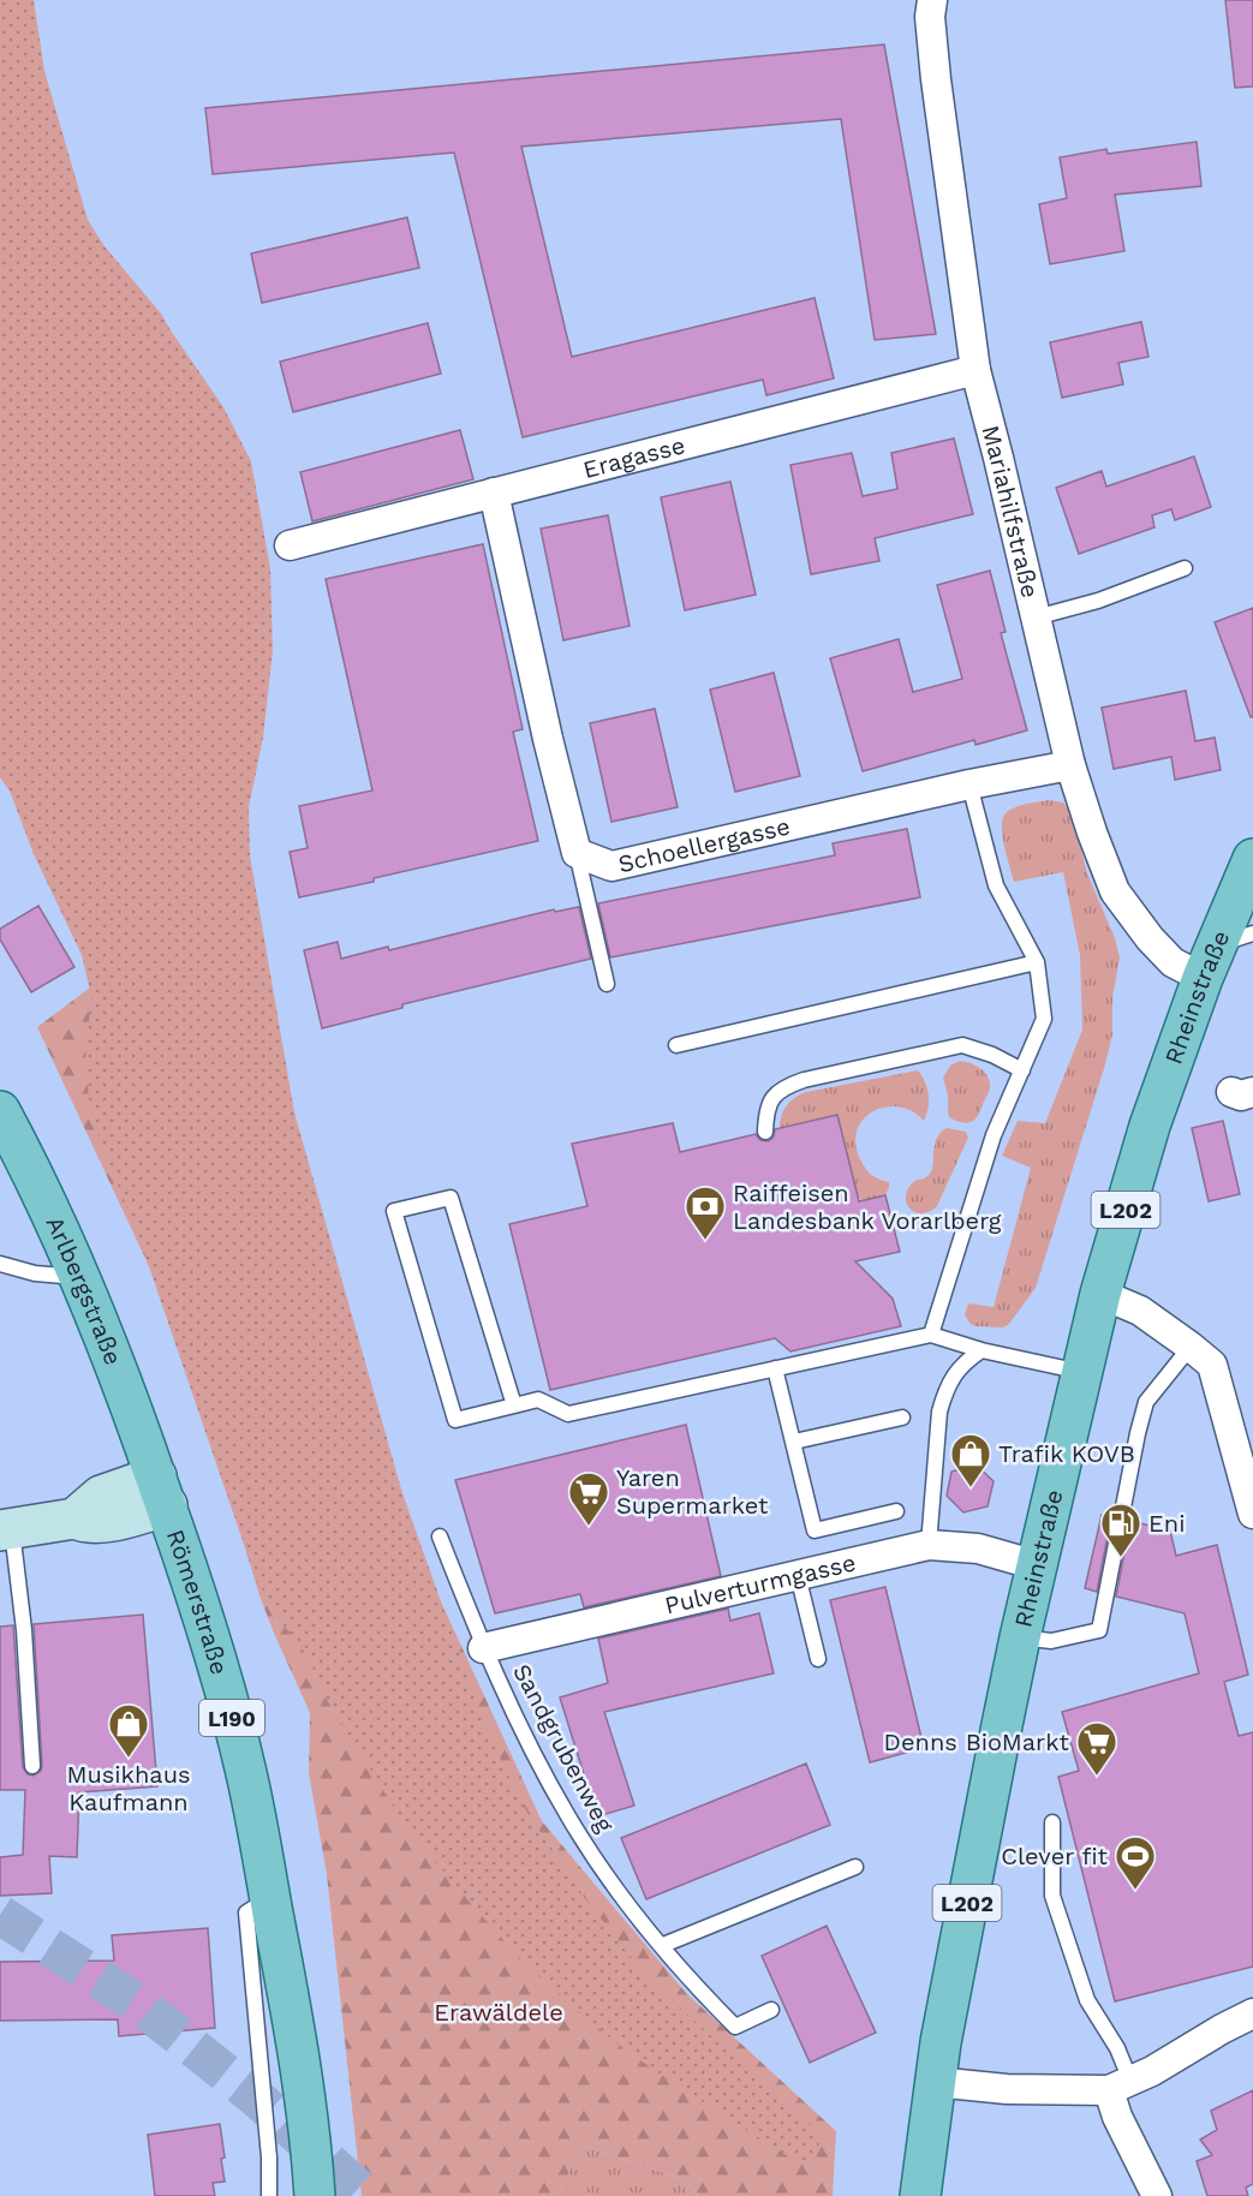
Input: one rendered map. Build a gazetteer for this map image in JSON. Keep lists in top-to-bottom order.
{
  "streets": {
    "main road": [
      "Rheinstraße",
      "L202",
      "Arlbergstraße",
      "Römerstraße",
      "L190"
    ],
    "street": [
      "Eragasse",
      "Mariahilfstraße",
      "Schoellergasse",
      "Pulverturmgasse"
    ],
    "lane": ["Sandgrubenweg"]
  },
  "crossings": [
    ["Eragasse", "Mariahilfstraße"],
    ["Mariahilfstraße", "Schoellergasse"],
    ["Mariahilfstraße", "Rheinstraße"],
    ["Rheinstraße", "Pulverturmgasse"],
    ["Arlbergstraße", "Römerstraße"],
    ["Pulverturmgasse", "Sandgrubenweg"]
  ],
  "parks": ["Erawäldele"],
  "places": {
    "bank": ["Raiffeisen Landesbank Vorarlberg"],
    "shop": ["Trafik KOVB", "Musikhaus Kaufmann"],
    "supermarket": ["Yaren Supermarket", "Denns BioMarkt"],
    "fuel station": ["Eni"],
    "sports": ["Clever fit"]
  }
}
